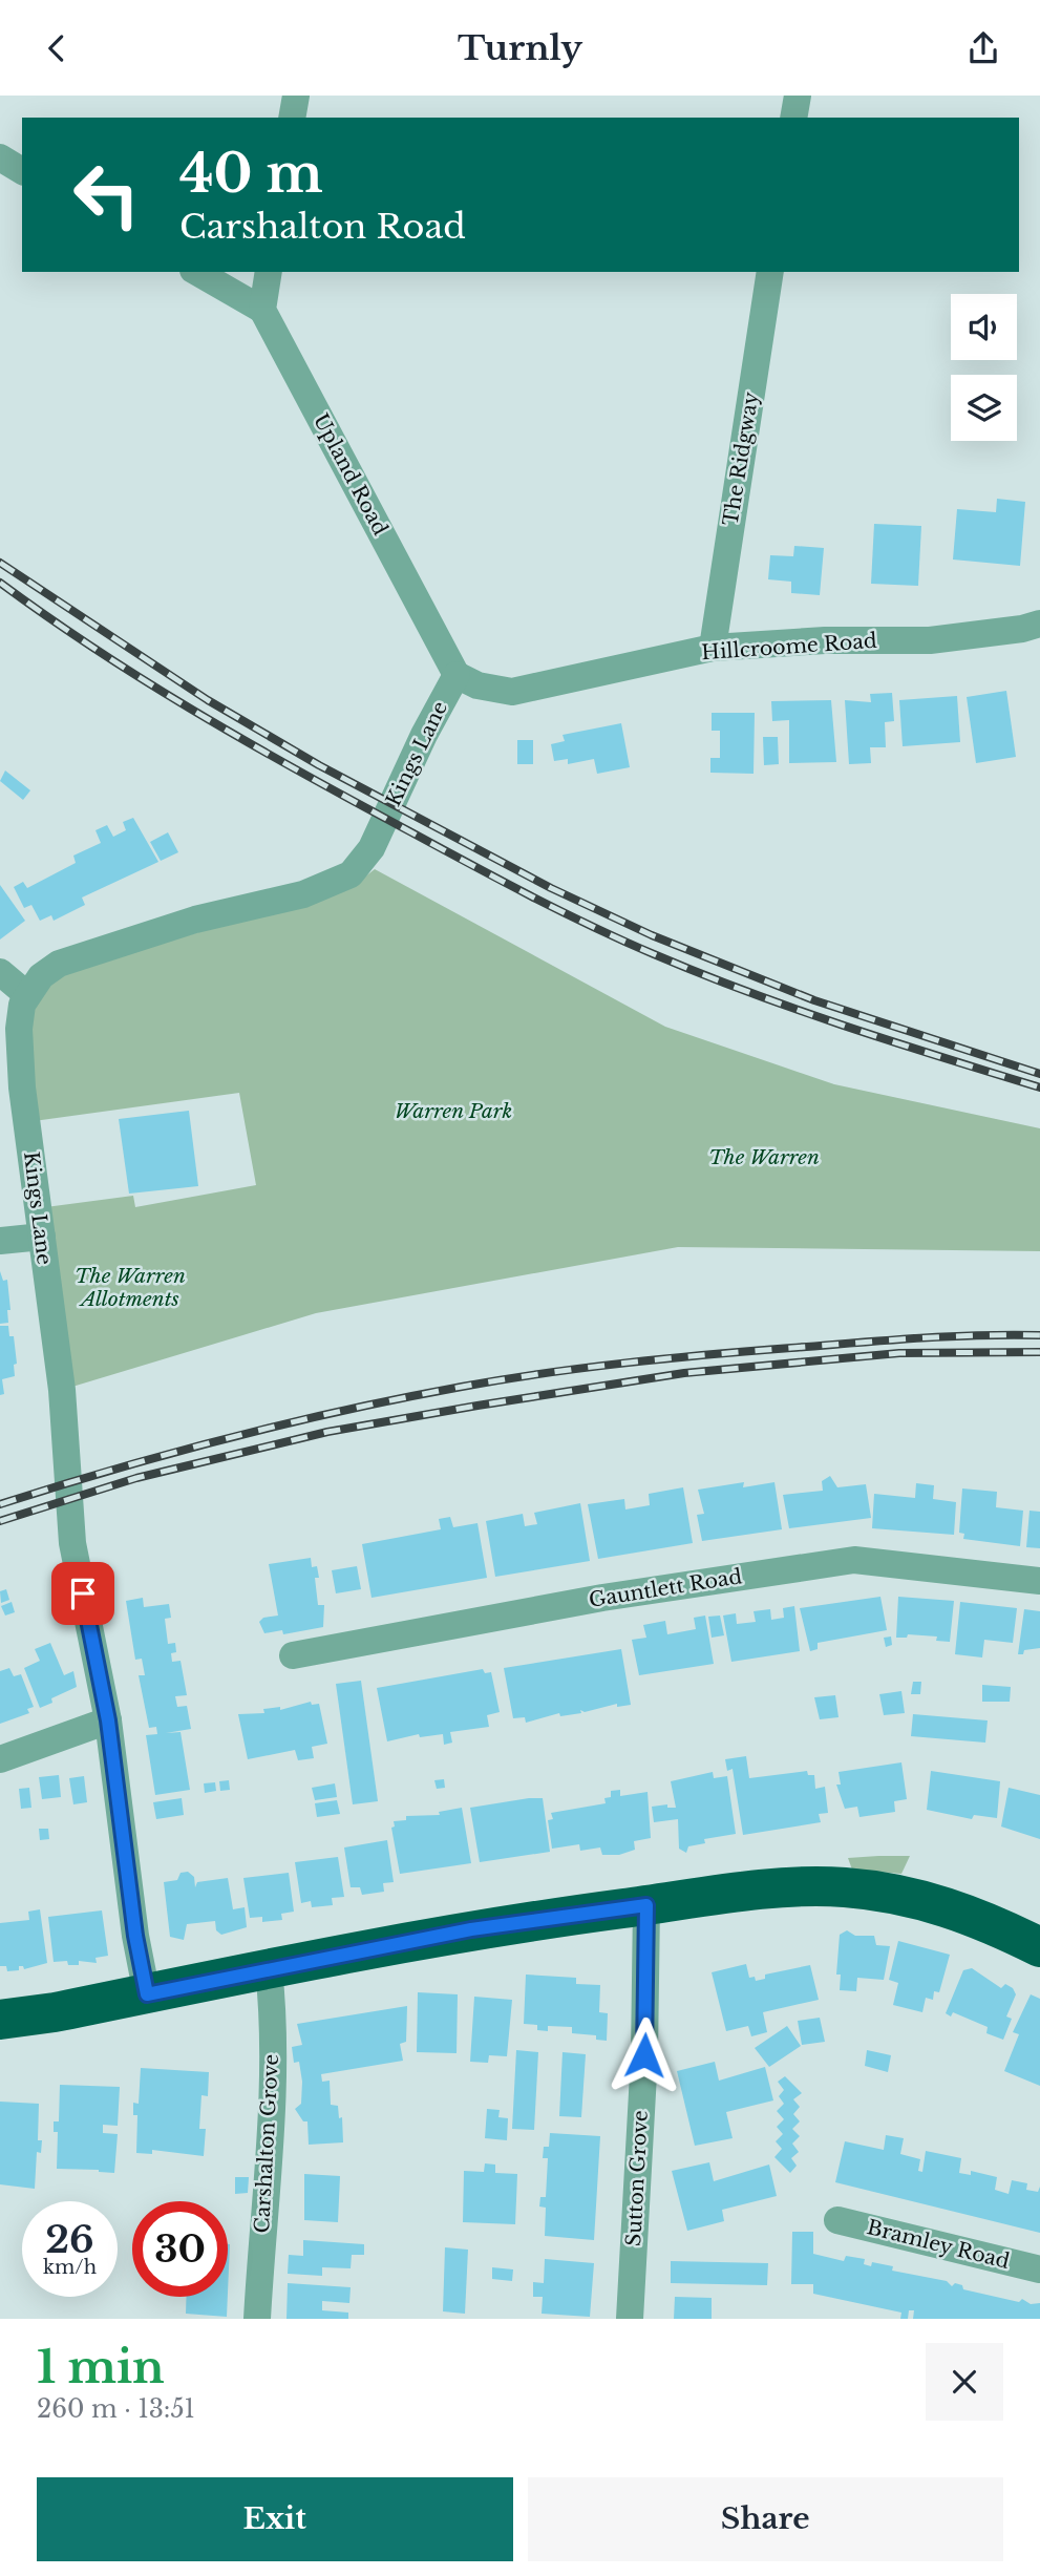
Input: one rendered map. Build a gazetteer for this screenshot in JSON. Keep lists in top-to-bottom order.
{
  "streets": {
    "street": [
      "The Ridgway",
      "Upland Road",
      "Hillcroome Road",
      "Kings Lane",
      "Gauntlett Road",
      "Carshalton Grove",
      "Sutton Grove",
      "Bramley Road"
    ]
  },
  "crossings": [
    ["The Ridgway", "Hillcroome Road"],
    ["Upland Road", "Hillcroome Road"],
    ["Upland Road", "Kings Lane"],
    ["Hillcroome Road", "Kings Lane"]
  ],
  "parks": ["Warren Park", "The Warren", "The Warren Allotments"],
  "page": {
    "header": "Turnly",
    "turn": ["40 m", "Carshalton Road"],
    "speed": "26 km/h",
    "limit": "30",
    "heading": ["1 min", "260 m · 13:51"],
    "buttons": ["Exit", "Share"]
  }
}
